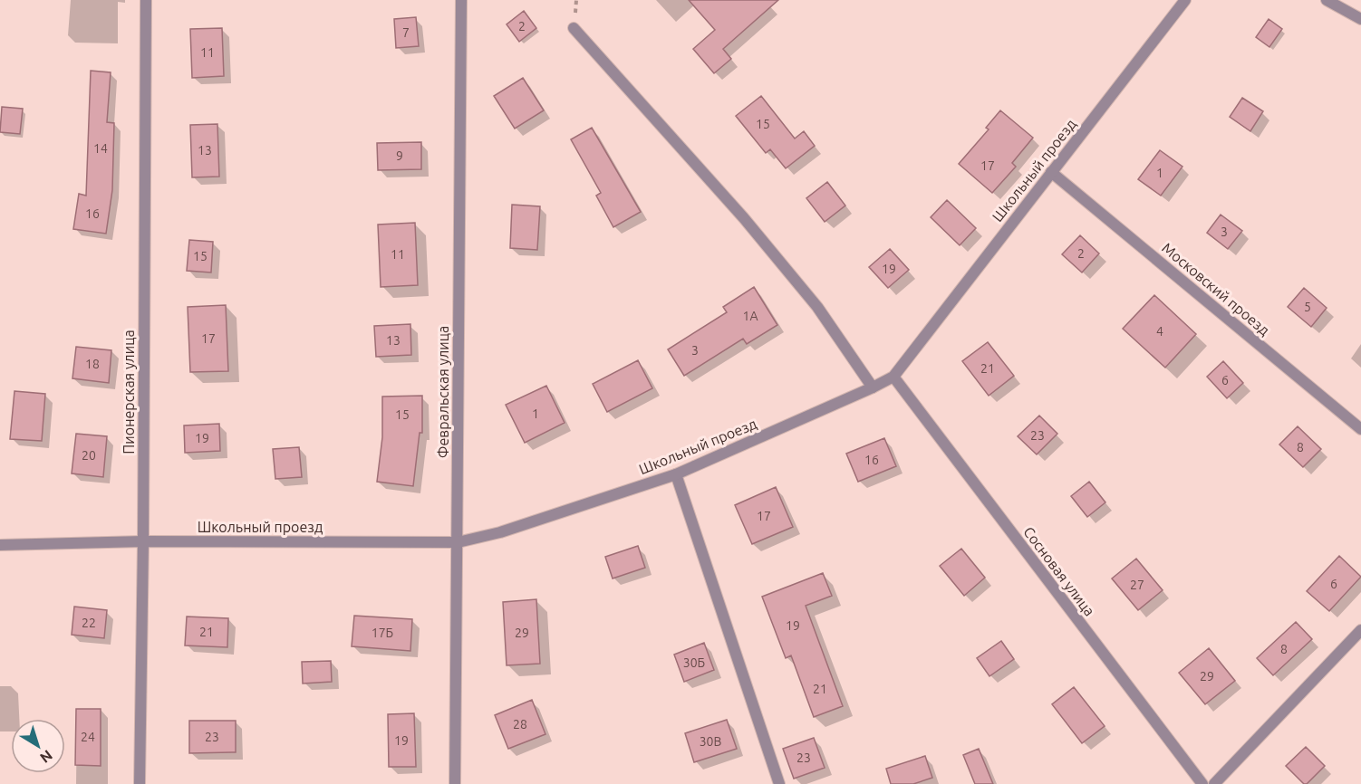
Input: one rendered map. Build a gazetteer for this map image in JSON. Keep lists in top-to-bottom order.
{
  "streets": {
    "street": [
      "Школьный проезд",
      "Московский проезд",
      "Пионерская улица",
      "Февральская улица",
      "Сосновая улица"
    ]
  },
  "crossings": [
    ["Школьный проезд", "Московский проезд"],
    ["Школьный проезд", "Пионерская улица"],
    ["Школьный проезд", "Февральская улица"],
    ["Школьный проезд", "Сосновая улица"]
  ],
  "house_numbers": [
    "2",
    "7",
    "11",
    "15",
    "14",
    "13",
    "9",
    "17",
    "1",
    "16",
    "3",
    "2",
    "11",
    "15",
    "19",
    "5",
    "1А",
    "4",
    "17",
    "13",
    "3",
    "18",
    "21",
    "6",
    "1",
    "15",
    "23",
    "19",
    "8",
    "20",
    "16",
    "17",
    "6",
    "27",
    "22",
    "19",
    "21",
    "17Б",
    "29",
    "8",
    "30Б",
    "29",
    "21",
    "28",
    "24",
    "23",
    "19",
    "30В",
    "23"
  ],
  "north": "bottom right"
}
